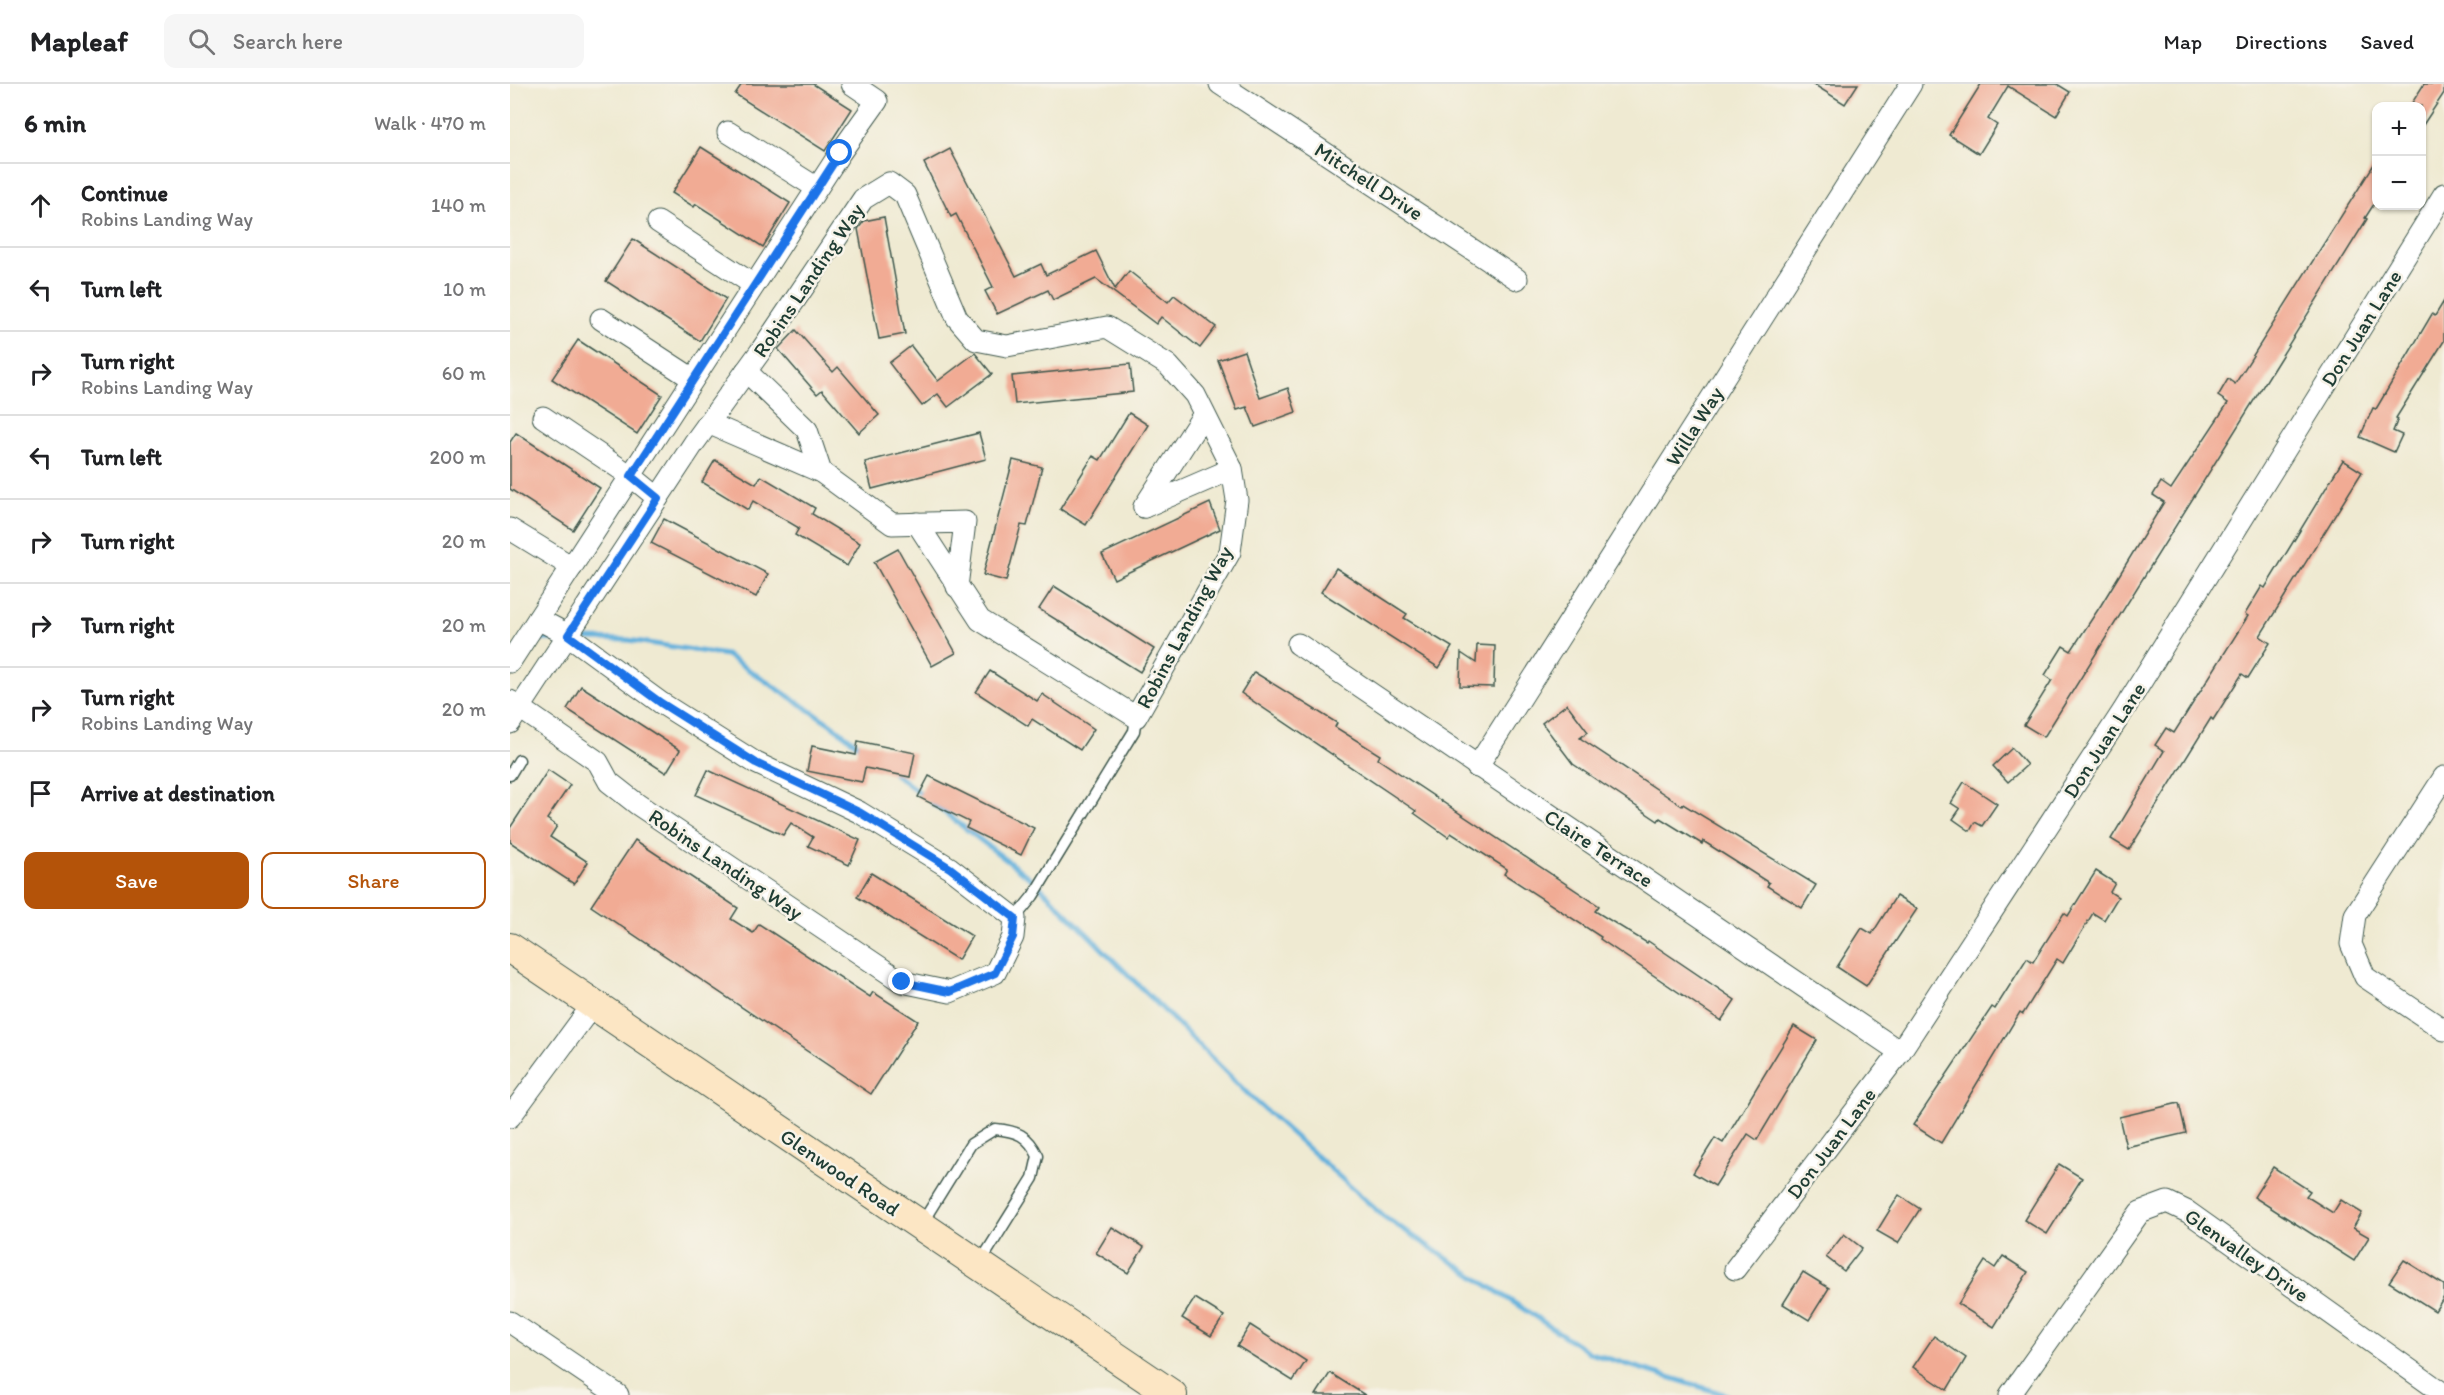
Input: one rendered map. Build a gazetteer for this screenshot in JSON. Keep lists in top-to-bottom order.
{
  "streets": {
    "main road": ["Glenwood Road"],
    "street": [
      "Mitchell Drive",
      "Robins Landing Way",
      "Don Juan Lane",
      "Willa Way",
      "Claire Terrace",
      "Glenvalley Drive"
    ]
  },
  "crossings": [
    ["Don Juan Lane", "Claire Terrace"],
    ["Willa Way", "Claire Terrace"]
  ],
  "page": {
    "header": "Mapleaf",
    "search": "Search here",
    "nav": ["Map", "Directions", "Saved"],
    "heading": ["6 min", "Walk · 470 m"],
    "map_buttons": ["+", "−"],
    "list": [
      ["Continue", "Robins Landing Way", "140 m"],
      ["Turn left", "10 m"],
      ["Turn right", "Robins Landing Way", "60 m"],
      ["Turn left", "200 m"],
      ["Turn right", "20 m"],
      ["Turn right", "20 m"],
      ["Turn right", "Robins Landing Way", "20 m"],
      "Arrive at destination"
    ],
    "buttons": ["Save", "Share"]
  }
}
